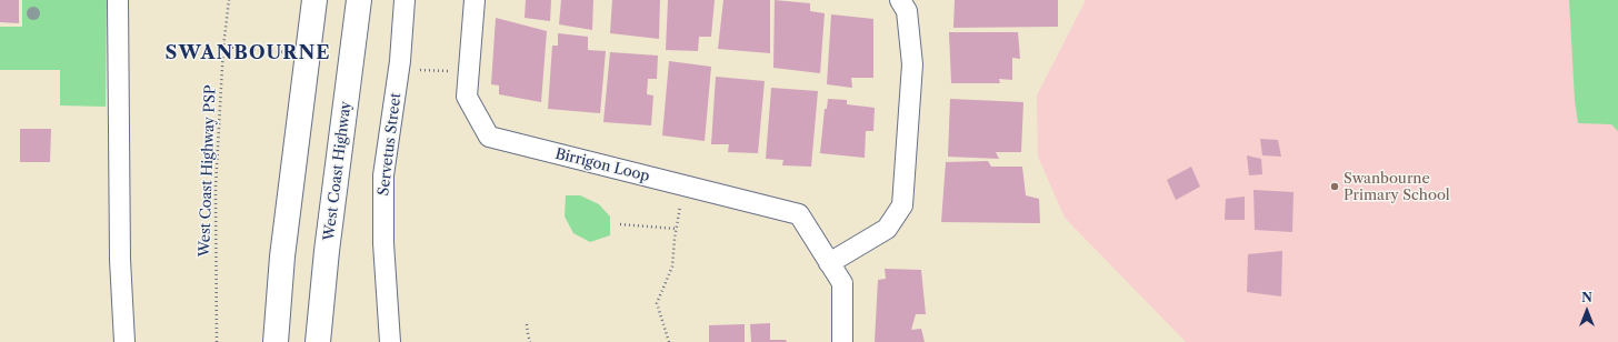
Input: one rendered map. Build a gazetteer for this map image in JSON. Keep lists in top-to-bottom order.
{
  "streets": {
    "highway": ["West Coast Highway"],
    "street": ["Servetus Street", "Birrigon Loop"],
    "path": ["West Coast Highway PSP"]
  },
  "districts": ["SWANBOURNE"],
  "places": ["Swanbourne Primary School"],
  "north": "top"
}
